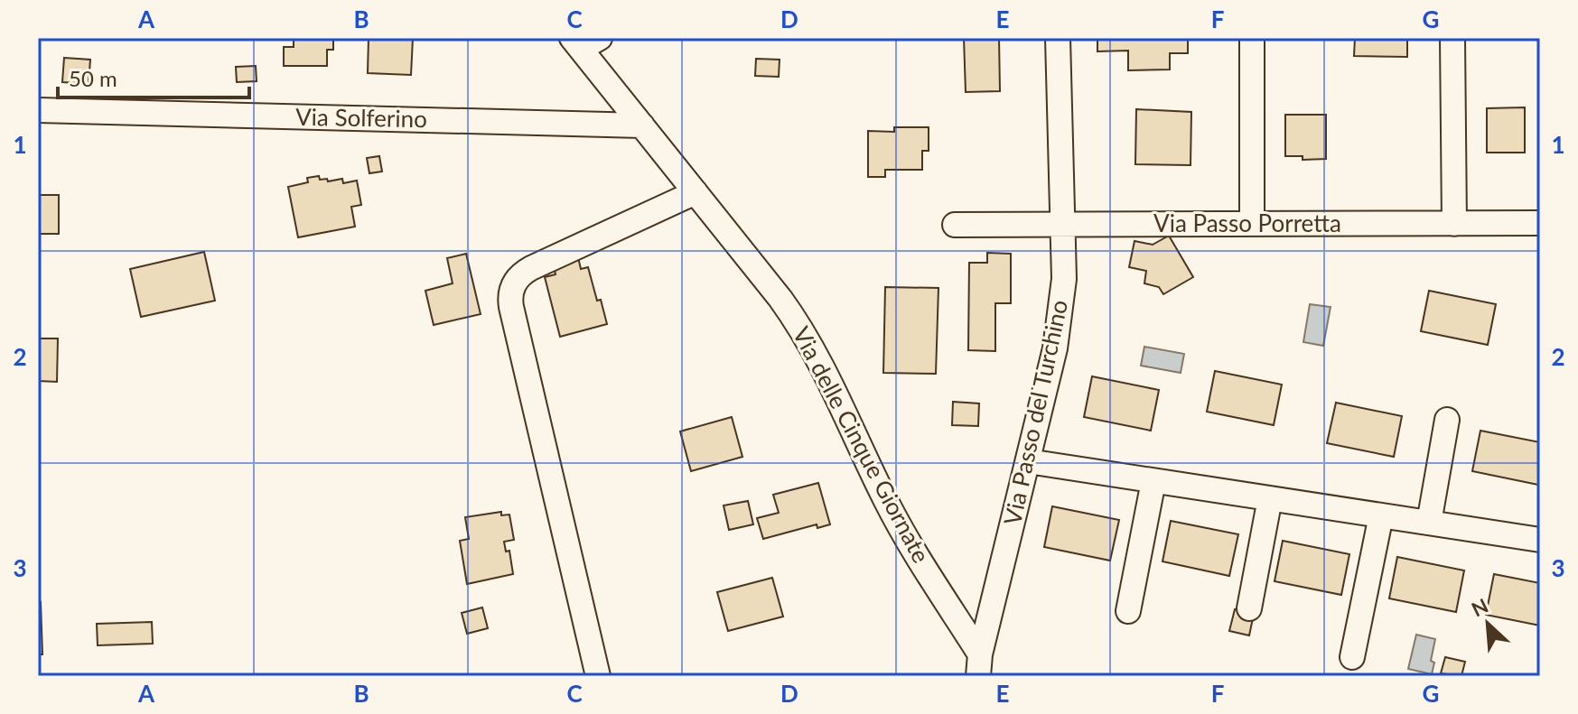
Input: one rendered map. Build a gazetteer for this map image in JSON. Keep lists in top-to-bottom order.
{
  "streets": {
    "street": [
      "Via Solferino",
      "Via Passo Porretta",
      "Via Passo del Turchino",
      "Via delle Cinque Giornate"
    ]
  },
  "crossings": [
    ["Via Solferino", "Via delle Cinque Giornate"],
    ["Via Passo Porretta", "Via Passo del Turchino"],
    ["Via Passo del Turchino", "Via delle Cinque Giornate"]
  ],
  "scale_bar": "50 m",
  "north": "top left",
  "grid": {
    "columns": [
      "A",
      "B",
      "C",
      "D",
      "E",
      "F",
      "G"
    ],
    "rows": ["1", "2", "3"]
  }
}
